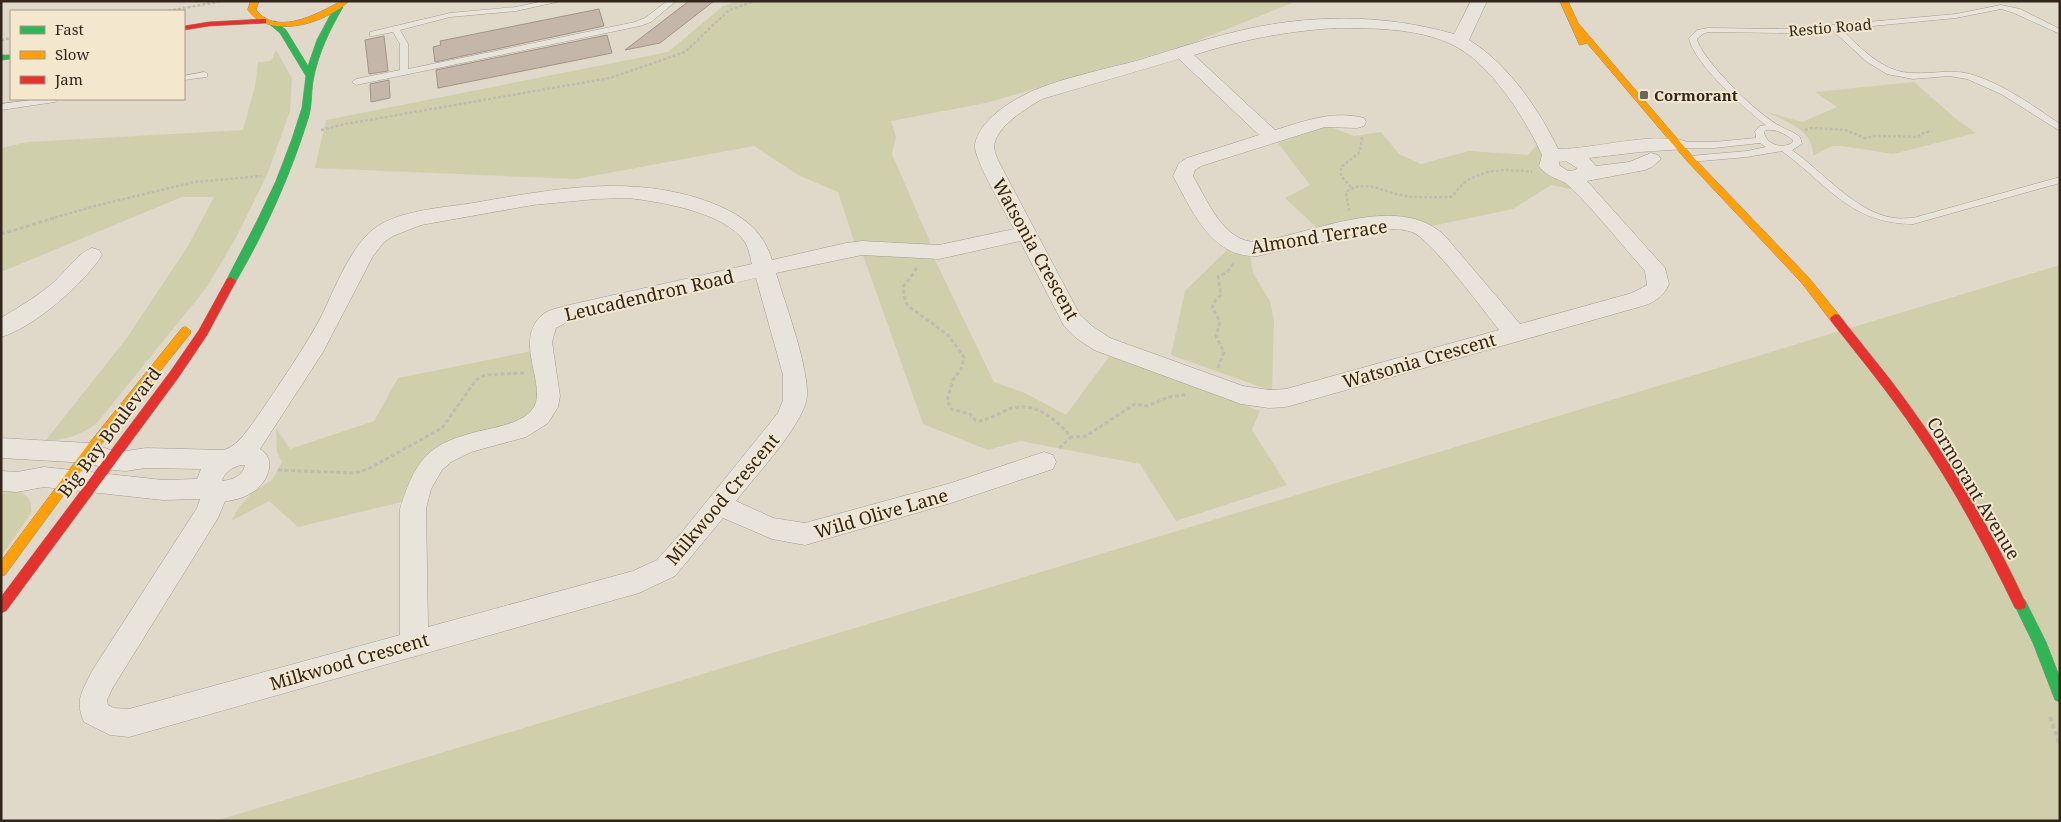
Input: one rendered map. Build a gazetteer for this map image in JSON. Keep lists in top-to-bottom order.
{
  "streets": {
    "street": [
      "Almond Terrace",
      "Watsonia Crescent",
      "Leucadendron Road",
      "Big Bay Boulevard",
      "Cormorant Avenue",
      "Milkwood Crescent",
      "Wild Olive Lane"
    ],
    "lane": ["Restio Road"]
  },
  "crossings": [
    ["Almond Terrace", "Watsonia Crescent"],
    ["Leucadendron Road", "Milkwood Crescent"],
    ["Milkwood Crescent", "Wild Olive Lane"]
  ],
  "places": {
    "transit": ["Cormorant"]
  },
  "legend": ["Fast", "Slow", "Jam"]
}
